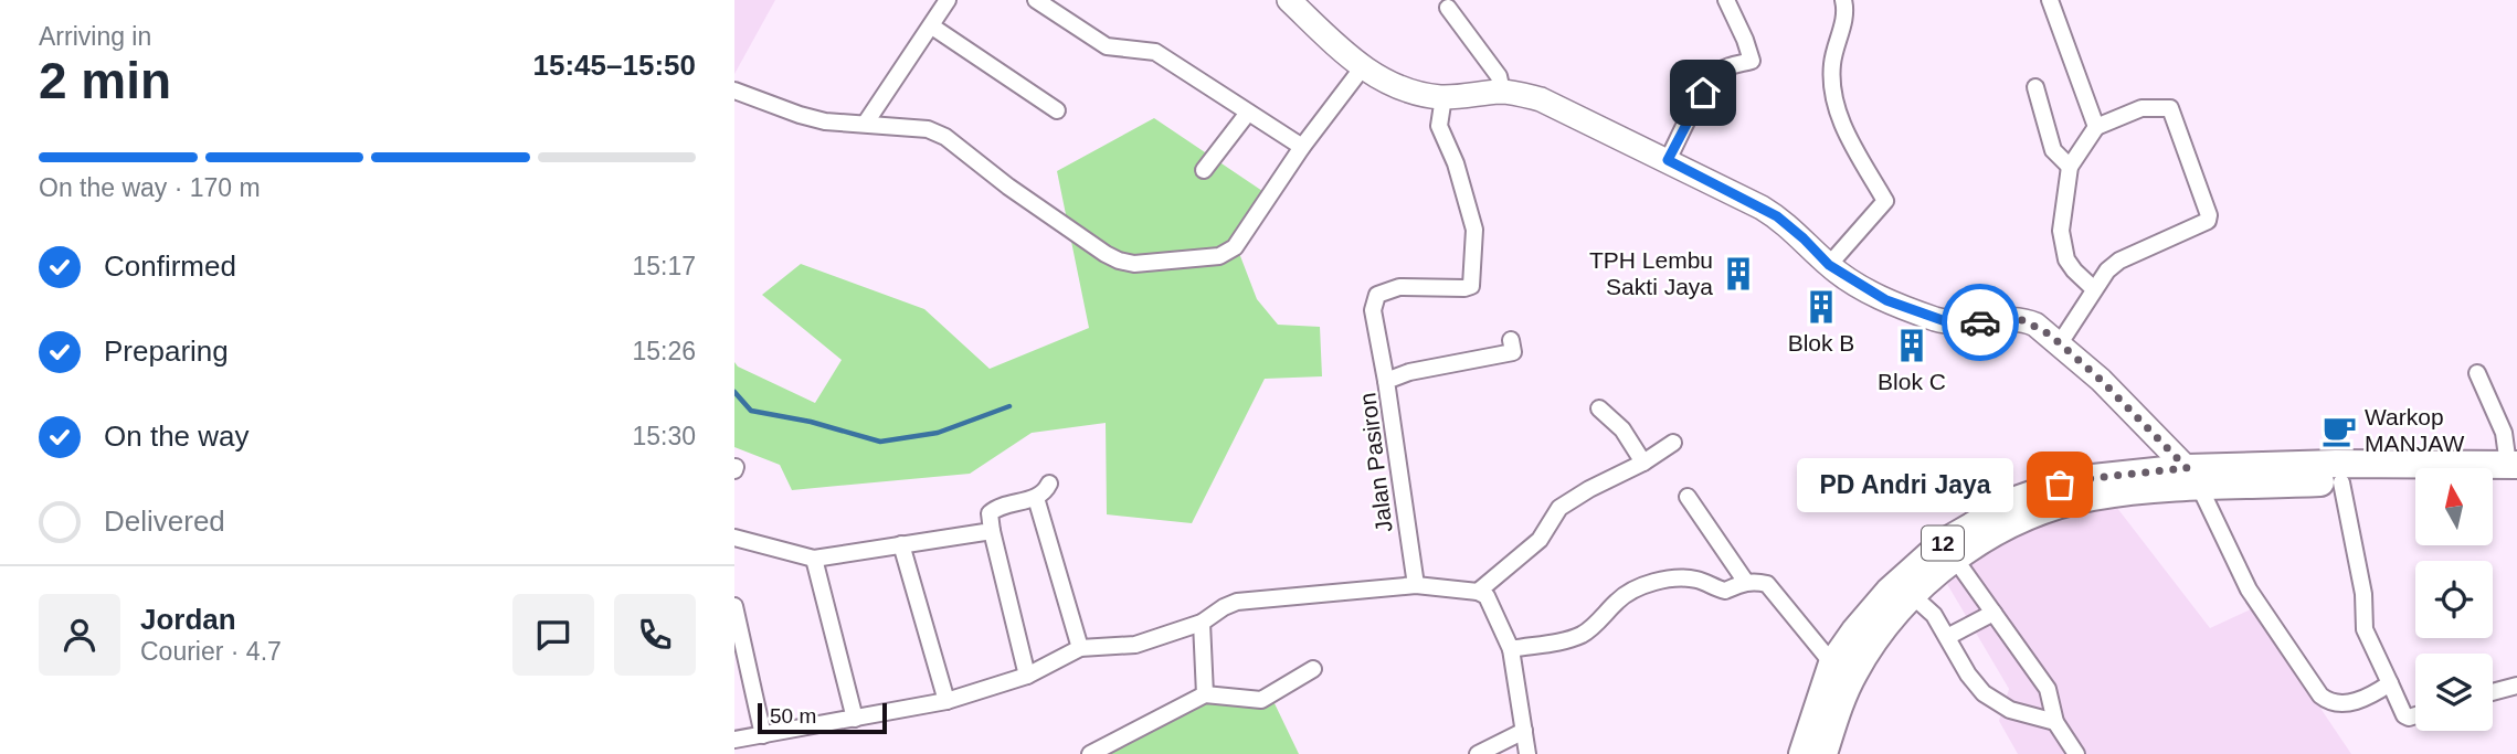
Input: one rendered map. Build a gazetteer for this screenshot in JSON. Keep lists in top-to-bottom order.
{
  "streets": {
    "highway": ["12"],
    "street": ["Jalan Pasiron"]
  },
  "places": {
    "building": ["TPH Lembu Sakti Jaya", "Blok B", "Blok C"],
    "cafe": ["Warkop MANJAW"],
    "other": ["PD Andri Jaya"]
  },
  "scale_bar": "50 m",
  "north": "top",
  "page": {
    "heading": ["2 min", "Arriving in", "15:45–15:50"],
    "panel": ["Jordan", "Courier · 4.7"],
    "bar": "On the way · 170 m",
    "list": [
      ["Confirmed", "15:17"],
      ["Preparing", "15:26"],
      ["On the way", "15:30"],
      "Delivered"
    ],
    "bubble": "PD Andri Jaya",
    "scale": "50 m"
  }
}
